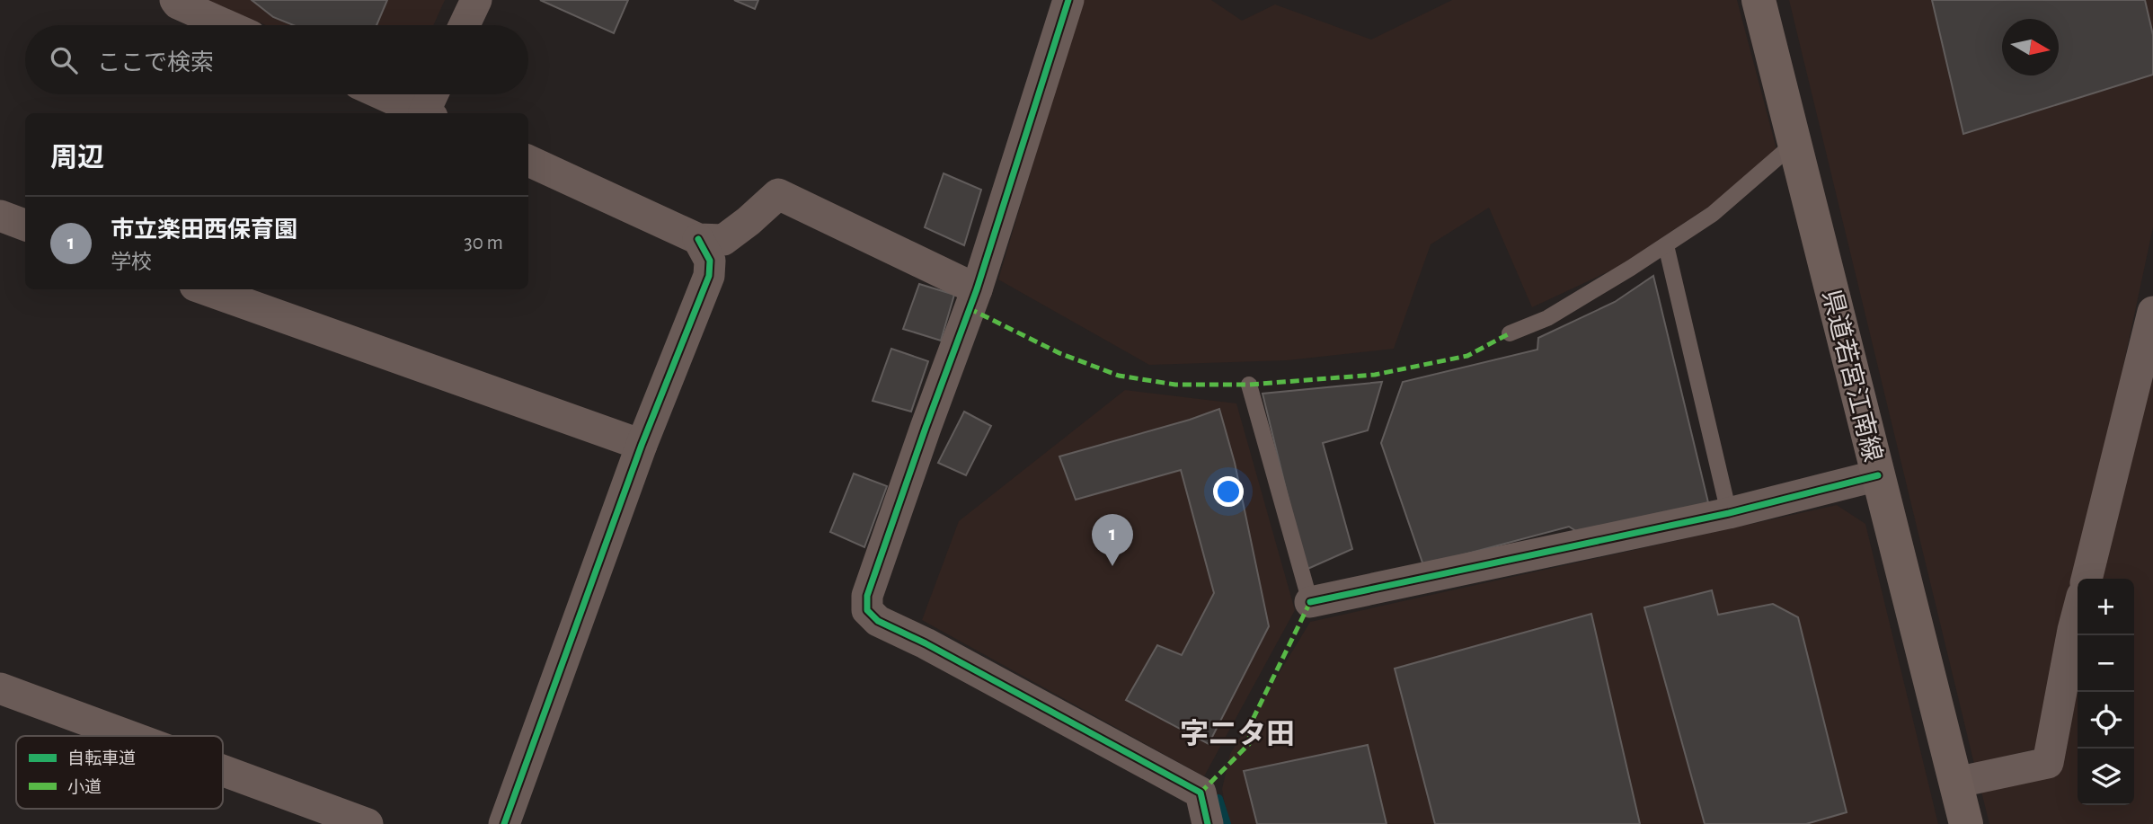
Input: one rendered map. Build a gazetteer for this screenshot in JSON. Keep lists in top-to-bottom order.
{
  "streets": {
    "main road": ["県道若宮江南線"]
  },
  "districts": ["字二タ田"],
  "legend": ["自転車道", "小道"],
  "north": "right",
  "page": {
    "search": "ここで検索",
    "heading": "周辺",
    "list": [
      {
        "mark": "1",
        "name": "市立楽田西保育園",
        "note": "学校",
        "value": "30 m"
      }
    ],
    "pins": "1",
    "map_buttons": ["+", "−"]
  }
}
